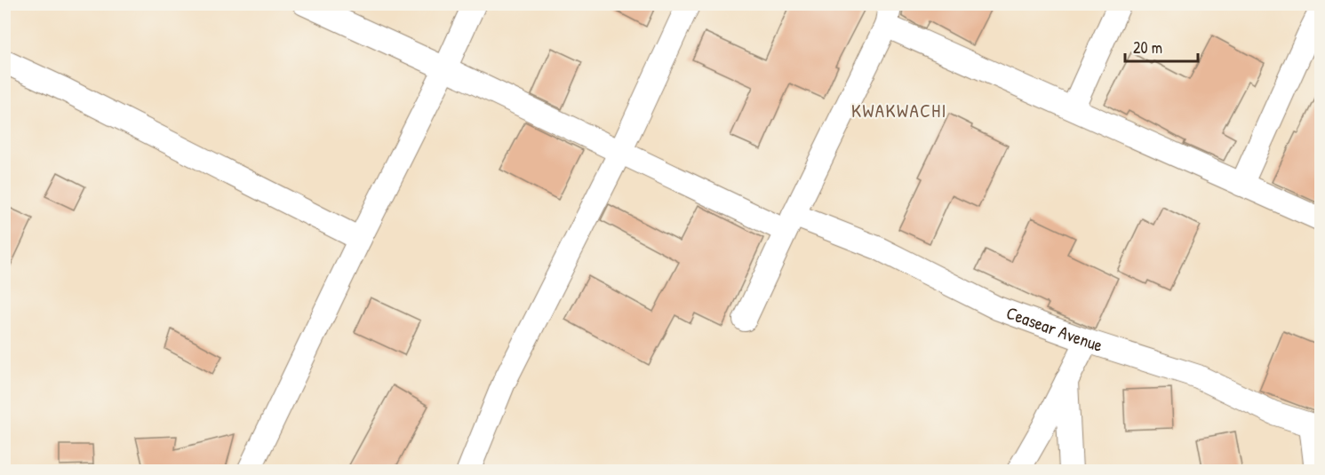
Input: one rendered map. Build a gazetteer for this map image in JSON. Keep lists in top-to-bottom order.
{
  "streets": {
    "street": ["Ceasear Avenue"]
  },
  "districts": ["KWAKWACHI"],
  "scale_bar": "20 m"
}
